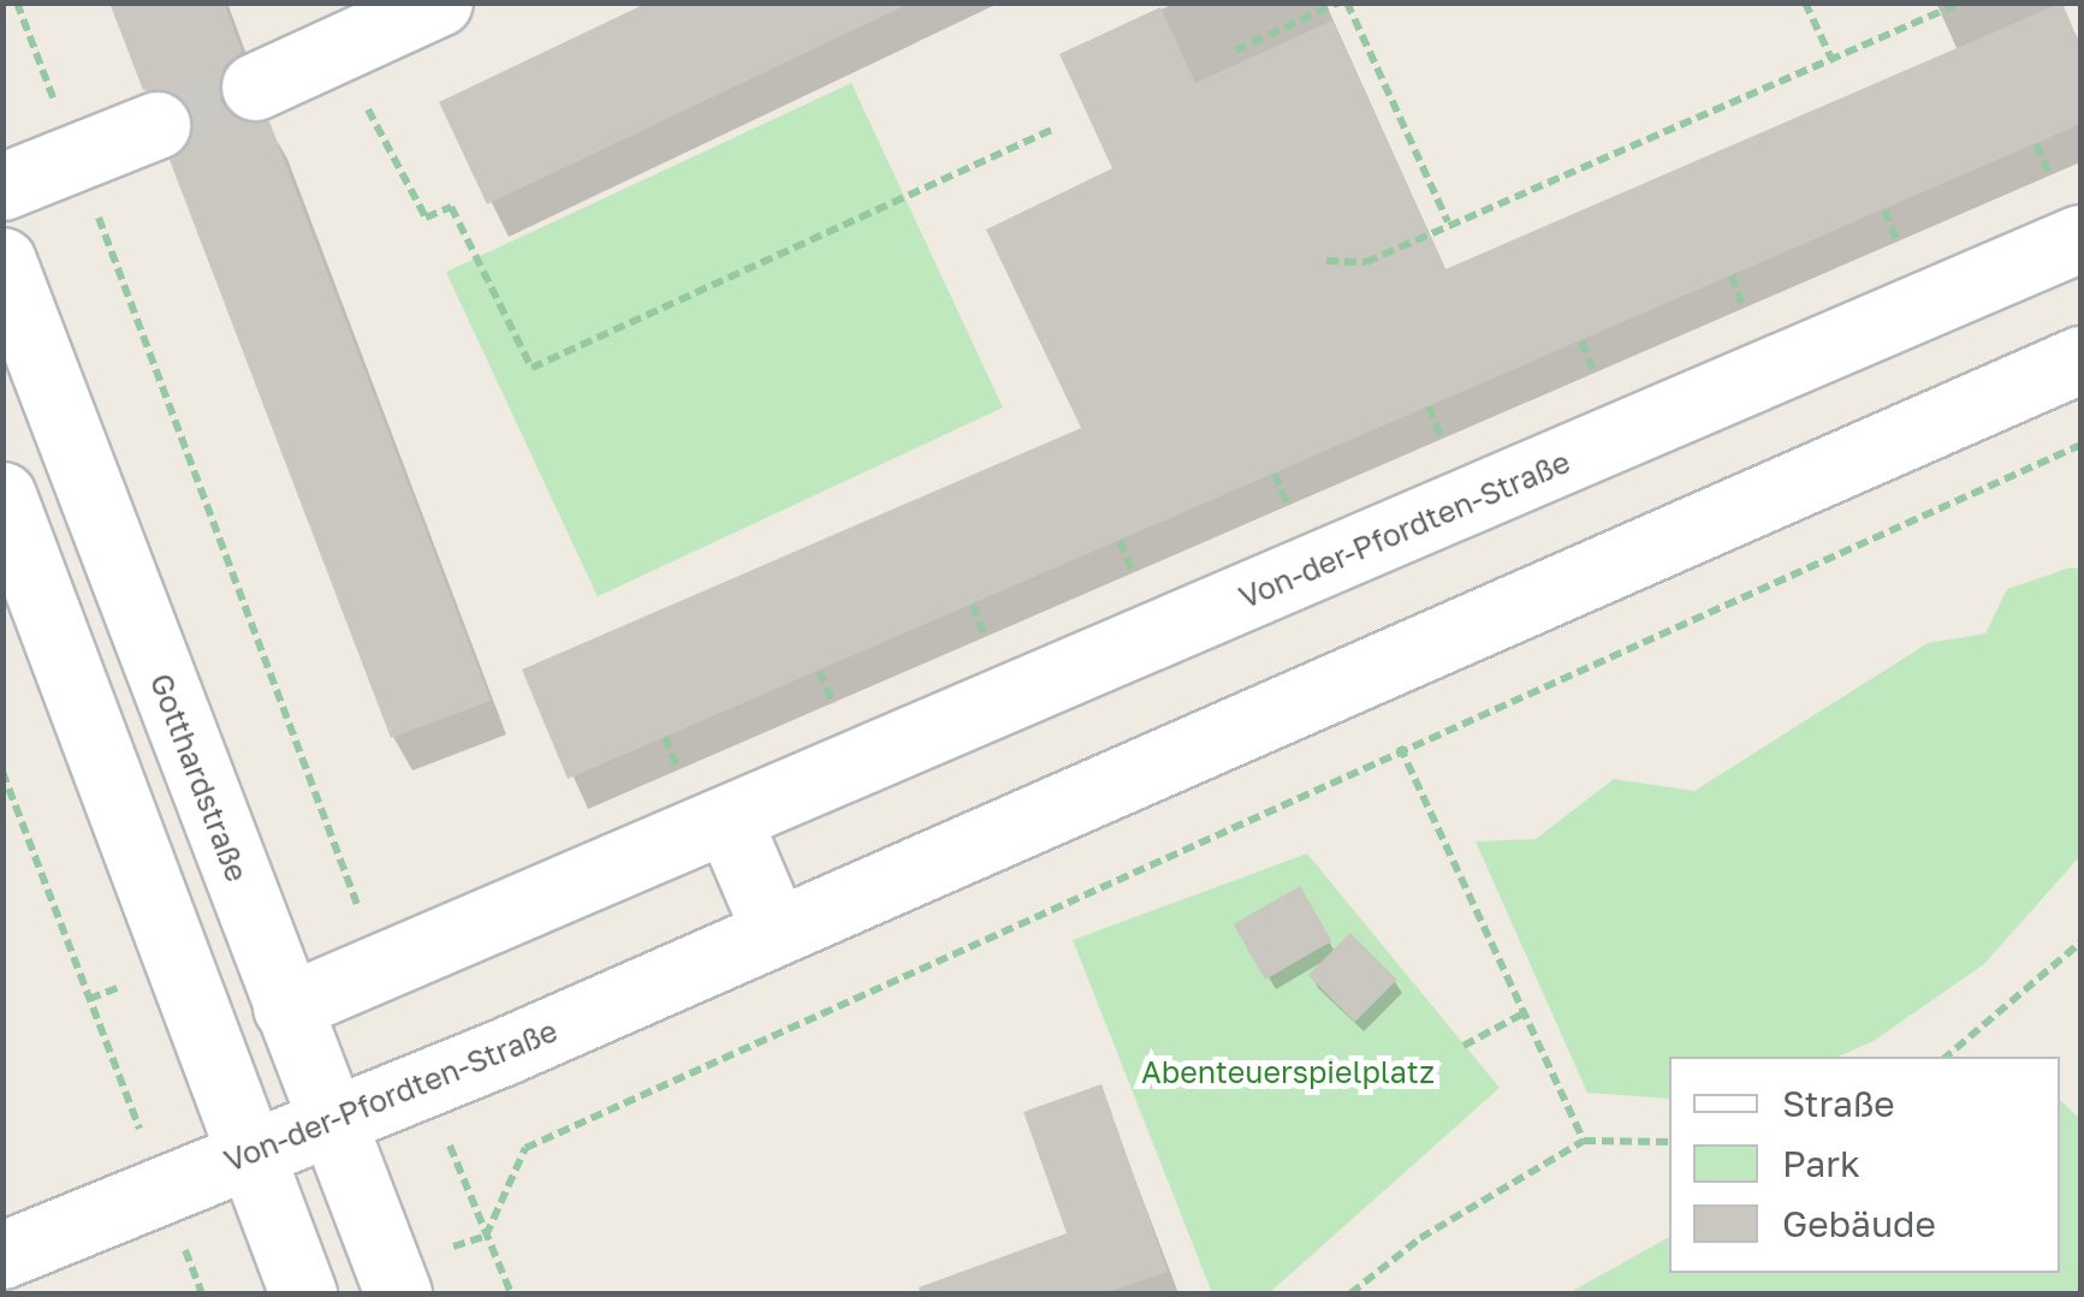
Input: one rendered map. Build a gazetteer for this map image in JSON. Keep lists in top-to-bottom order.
{
  "streets": {
    "street": ["Von-der-Pfordten-Straße", "Gotthardstraße"]
  },
  "crossings": [
    ["Von-der-Pfordten-Straße", "Gotthardstraße"]
  ],
  "parks": ["Abenteuerspielplatz"],
  "legend": ["Straße", "Park", "Gebäude"]
}
